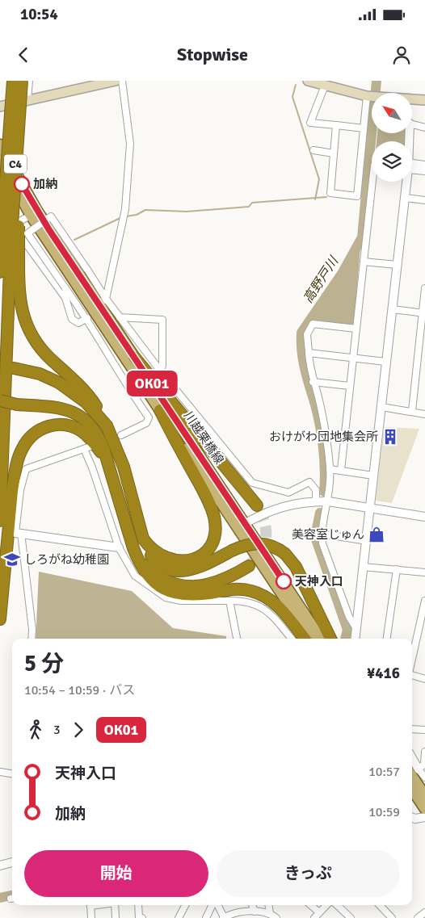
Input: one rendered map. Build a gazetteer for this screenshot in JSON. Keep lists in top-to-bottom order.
{
  "streets": {
    "highway": ["C4"],
    "main road": ["川越栗橋線"]
  },
  "water": ["高野戸川"],
  "places": {
    "other": ["加納", "天神入口"],
    "building": ["おけがわ団地集会所"],
    "shop": ["美容室じゅん"],
    "school or university": ["しろがね幼稚園"]
  },
  "lines": ["bus line OK01"],
  "north": "top left",
  "page": {
    "status": "10:54",
    "header": "Stopwise",
    "on_map": "OK01",
    "heading": ["5 分", "10:54 – 10:59 · バス", "¥416"],
    "legs": ["3", "OK01"],
    "list": [
      {
        "name": "天神入口",
        "value": "10:57"
      },
      {
        "name": "加納",
        "value": "10:59"
      }
    ],
    "buttons": ["開始", "きっぷ"]
  }
}
